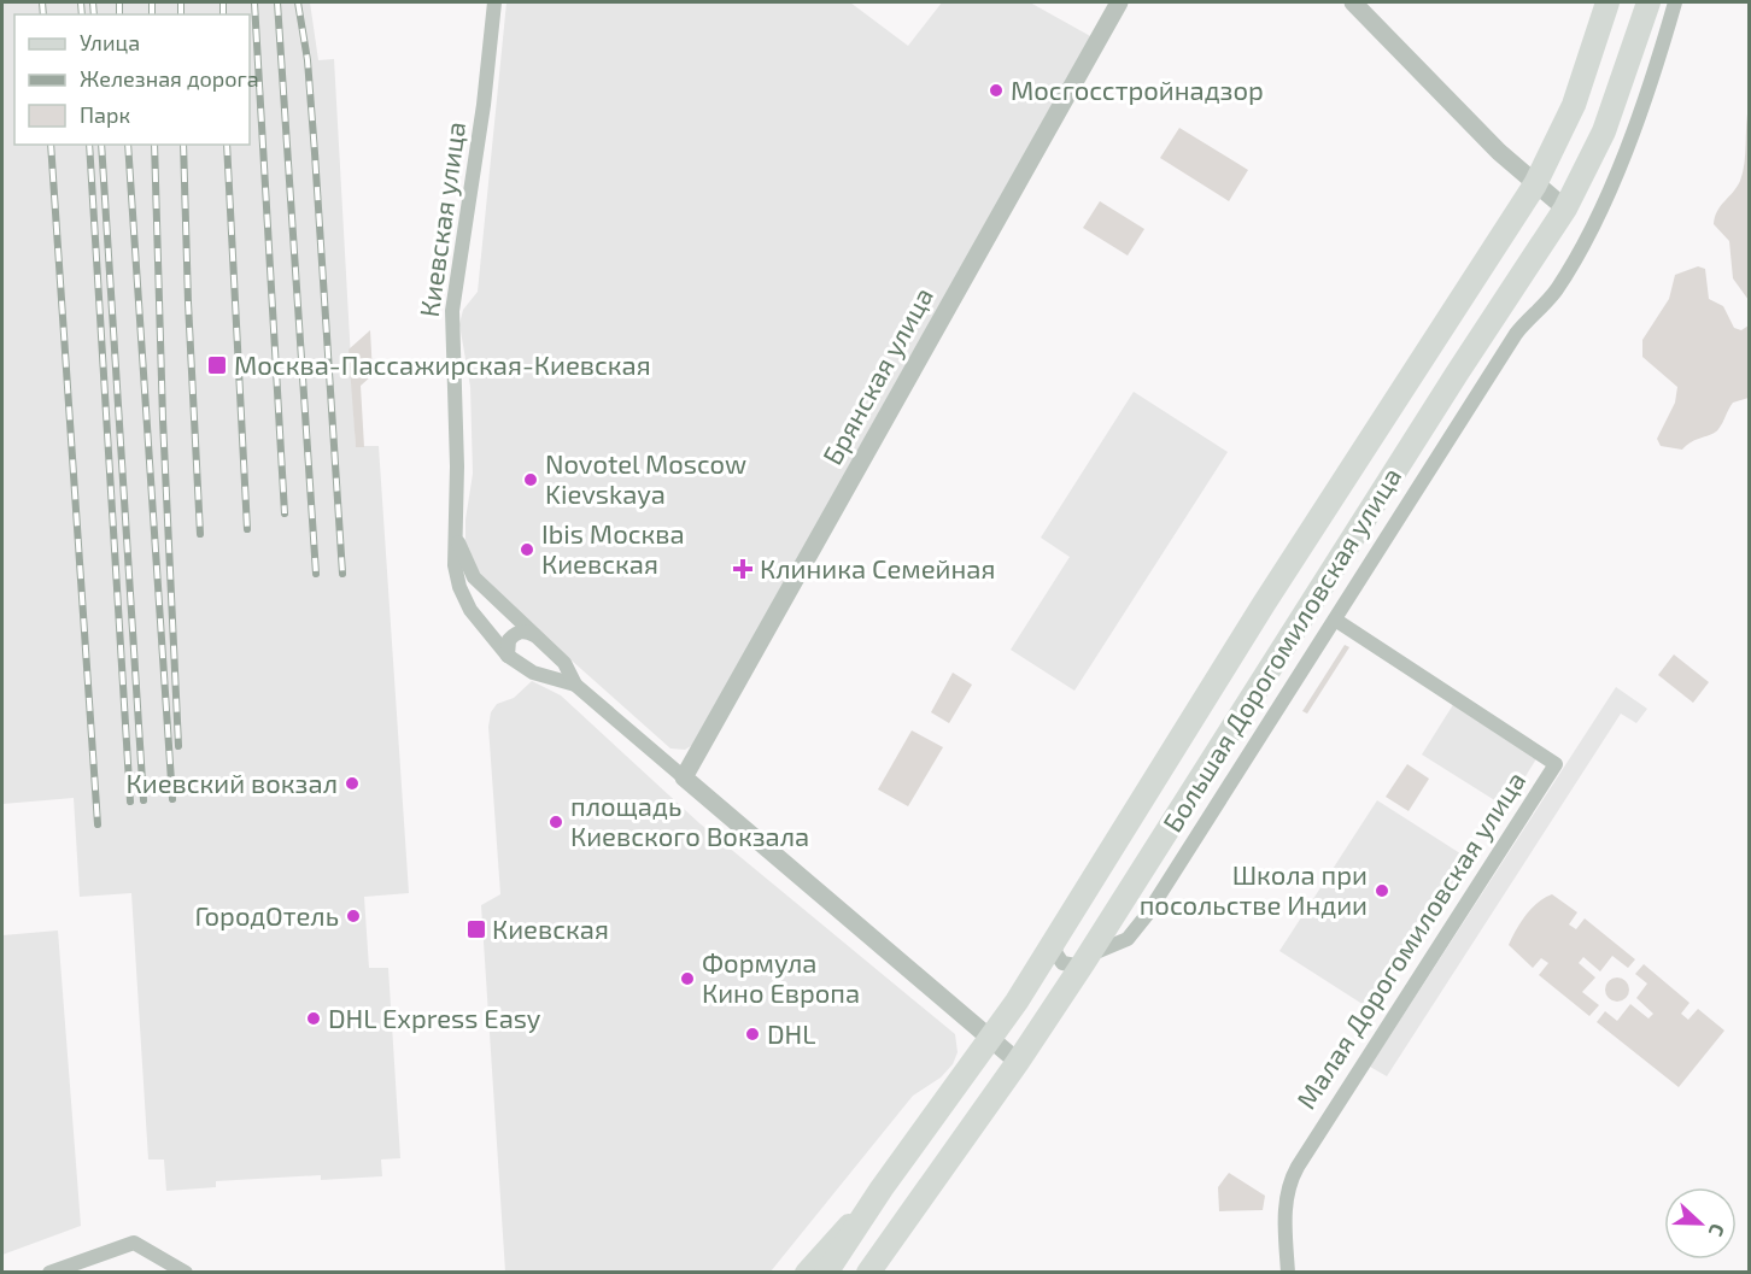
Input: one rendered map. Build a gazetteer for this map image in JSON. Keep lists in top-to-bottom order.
{
  "streets": {
    "main road": ["Большая Дорогомиловская улица"],
    "street": ["Киевская улица", "Брянская улица", "Малая Дорогомиловская улица"]
  },
  "places": {
    "other": [
      "Мосгосстройнадзор",
      "Novotel Moscow Kievskaya",
      "Ibis Москва Киевская",
      "Киевский вокзал",
      "площадь Киевского Вокзала",
      "Школа при посольстве Индии",
      "ГородОтель",
      "Формула Кино Европа",
      "DHL Express Easy",
      "DHL"
    ],
    "transit": ["Москва-Пассажирская-Киевская", "Киевская"],
    "health": ["Клиника Семейная"]
  },
  "legend": ["Улица", "Железная дорога", "Парк"],
  "north": "right"
}
